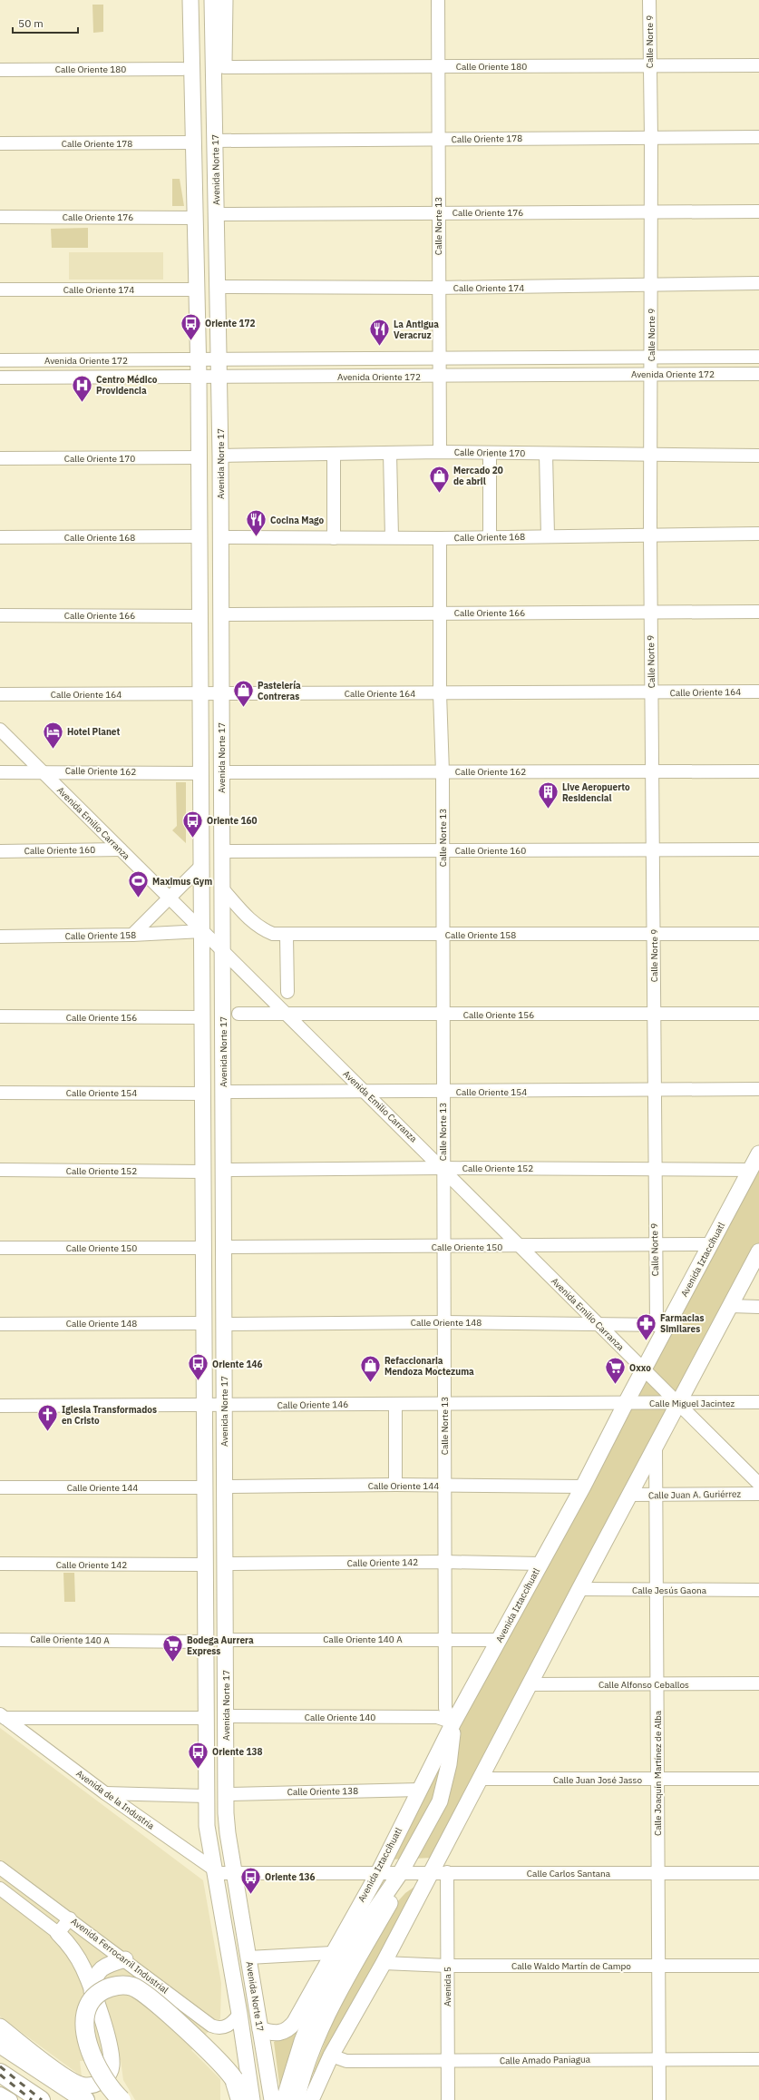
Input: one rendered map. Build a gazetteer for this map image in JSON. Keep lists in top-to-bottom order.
{
  "streets": {
    "main road": ["Avenida Norte 17", "Avenida Iztaccíhuatl"],
    "street": [
      "Calle Norte 9",
      "Calle Oriente 180",
      "Calle Oriente 178",
      "Calle Oriente 176",
      "Calle Norte 13",
      "Calle Oriente 174",
      "Avenida Oriente 172",
      "Calle Oriente 170",
      "Calle Oriente 168",
      "Calle Oriente 166",
      "Calle Oriente 164",
      "Calle Oriente 162",
      "Avenida Emilio Carranza",
      "Calle Oriente 160",
      "Calle Oriente 158",
      "Calle Oriente 156",
      "Calle Oriente 154",
      "Calle Oriente 152",
      "Calle Oriente 150",
      "Calle Oriente 148",
      "Calle Miguel Jacintez",
      "Calle Oriente 146",
      "Calle Oriente 144",
      "Calle Juan A. Guriérrez",
      "Calle Oriente 142",
      "Calle Jesús Gaona",
      "Calle Oriente 140 A",
      "Calle Alfonso Ceballos",
      "Calle Oriente 140",
      "Calle Joaquín Martínez de Alba",
      "Calle Juan José Jasso",
      "Calle Oriente 138",
      "Avenida de la Industria",
      "Calle Carlos Santana",
      "Avenida Ferrocarril Industrial",
      "Calle Waldo Martín de Campo",
      "Avenida 5",
      "Calle Amado Paniagua"
    ]
  },
  "crossings": [
    ["Calle Norte 9", "Calle Oriente 180"],
    ["Calle Norte 9", "Calle Oriente 178"],
    ["Calle Norte 9", "Calle Oriente 176"],
    ["Calle Norte 9", "Calle Oriente 174"],
    ["Calle Norte 9", "Avenida Oriente 172"],
    ["Calle Norte 9", "Calle Oriente 170"],
    ["Calle Norte 9", "Calle Oriente 168"],
    ["Calle Norte 9", "Calle Oriente 166"],
    ["Calle Norte 9", "Calle Oriente 164"],
    ["Calle Norte 9", "Calle Oriente 162"],
    ["Calle Norte 9", "Calle Oriente 160"],
    ["Calle Norte 9", "Calle Oriente 158"],
    ["Calle Norte 9", "Calle Oriente 156"],
    ["Calle Norte 9", "Calle Oriente 154"],
    ["Calle Norte 9", "Calle Oriente 152"],
    ["Calle Norte 9", "Calle Oriente 150"],
    ["Calle Norte 9", "Avenida Iztaccíhuatl"],
    ["Calle Norte 9", "Calle Oriente 148"],
    ["Calle Oriente 180", "Calle Norte 13"],
    ["Calle Oriente 178", "Avenida Norte 17"],
    ["Calle Oriente 178", "Calle Norte 13"],
    ["Avenida Norte 17", "Calle Oriente 176"],
    ["Avenida Norte 17", "Calle Oriente 174"],
    ["Avenida Norte 17", "Avenida Oriente 172"],
    ["Avenida Norte 17", "Calle Oriente 170"],
    ["Avenida Norte 17", "Calle Oriente 168"],
    ["Avenida Norte 17", "Calle Oriente 166"],
    ["Avenida Norte 17", "Calle Oriente 164"],
    ["Avenida Norte 17", "Calle Oriente 162"],
    ["Avenida Norte 17", "Avenida Emilio Carranza"],
    ["Avenida Norte 17", "Calle Oriente 160"],
    ["Avenida Norte 17", "Calle Oriente 158"],
    ["Avenida Norte 17", "Calle Oriente 156"],
    ["Avenida Norte 17", "Calle Oriente 154"],
    ["Avenida Norte 17", "Calle Oriente 152"],
    ["Avenida Norte 17", "Calle Oriente 150"],
    ["Avenida Norte 17", "Avenida Iztaccíhuatl"],
    ["Avenida Norte 17", "Calle Oriente 148"],
    ["Avenida Norte 17", "Calle Oriente 146"],
    ["Avenida Norte 17", "Calle Oriente 144"],
    ["Avenida Norte 17", "Calle Oriente 142"],
    ["Avenida Norte 17", "Calle Oriente 140 A"],
    ["Avenida Norte 17", "Calle Oriente 140"],
    ["Avenida Norte 17", "Calle Oriente 138"],
    ["Avenida Norte 17", "Avenida de la Industria"],
    ["Avenida Norte 17", "Avenida Ferrocarril Industrial"],
    ["Calle Oriente 176", "Calle Norte 13"],
    ["Calle Norte 13", "Calle Oriente 174"],
    ["Calle Norte 13", "Avenida Oriente 172"],
    ["Calle Norte 13", "Calle Oriente 170"],
    ["Calle Norte 13", "Calle Oriente 168"],
    ["Calle Norte 13", "Calle Oriente 166"],
    ["Calle Norte 13", "Calle Oriente 164"],
    ["Calle Norte 13", "Calle Oriente 162"],
    ["Calle Norte 13", "Avenida Emilio Carranza"],
    ["Calle Norte 13", "Calle Oriente 160"],
    ["Calle Norte 13", "Calle Oriente 158"],
    ["Calle Norte 13", "Calle Oriente 156"],
    ["Calle Norte 13", "Calle Oriente 154"],
    ["Calle Norte 13", "Calle Oriente 152"],
    ["Calle Norte 13", "Calle Oriente 150"],
    ["Calle Norte 13", "Avenida Iztaccíhuatl"],
    ["Calle Norte 13", "Calle Oriente 148"],
    ["Calle Norte 13", "Calle Oriente 146"],
    ["Calle Norte 13", "Calle Oriente 144"],
    ["Calle Norte 13", "Calle Oriente 142"],
    ["Calle Norte 13", "Calle Oriente 140 A"],
    ["Calle Norte 13", "Calle Oriente 140"],
    ["Calle Oriente 162", "Avenida Emilio Carranza"],
    ["Avenida Emilio Carranza", "Calle Oriente 160"],
    ["Avenida Emilio Carranza", "Calle Oriente 158"],
    ["Avenida Emilio Carranza", "Calle Oriente 156"],
    ["Avenida Emilio Carranza", "Calle Oriente 154"],
    ["Avenida Emilio Carranza", "Calle Oriente 152"],
    ["Avenida Emilio Carranza", "Calle Oriente 150"],
    ["Avenida Emilio Carranza", "Avenida Iztaccíhuatl"],
    ["Avenida Emilio Carranza", "Calle Oriente 148"],
    ["Avenida Emilio Carranza", "Calle Miguel Jacintez"],
    ["Calle Oriente 152", "Avenida Iztaccíhuatl"],
    ["Calle Oriente 150", "Avenida Iztaccíhuatl"],
    ["Avenida Iztaccíhuatl", "Calle Oriente 148"],
    ["Avenida Iztaccíhuatl", "Calle Miguel Jacintez"],
    ["Avenida Iztaccíhuatl", "Calle Oriente 146"],
    ["Avenida Iztaccíhuatl", "Calle Oriente 144"],
    ["Avenida Iztaccíhuatl", "Calle Oriente 142"],
    ["Avenida Iztaccíhuatl", "Calle Oriente 140 A"],
    ["Avenida Iztaccíhuatl", "Calle Oriente 140"],
    ["Avenida Iztaccíhuatl", "Calle Oriente 138"],
    ["Avenida Iztaccíhuatl", "Avenida de la Industria"],
    ["Avenida Iztaccíhuatl", "Calle Carlos Santana"],
    ["Calle Miguel Jacintez", "Calle Oriente 146"],
    ["Calle Juan A. Guriérrez", "Calle Joaquín Martínez de Alba"],
    ["Calle Jesús Gaona", "Calle Joaquín Martínez de Alba"],
    ["Calle Alfonso Ceballos", "Calle Joaquín Martínez de Alba"],
    ["Calle Joaquín Martínez de Alba", "Calle Juan José Jasso"],
    ["Calle Joaquín Martínez de Alba", "Calle Carlos Santana"],
    ["Calle Joaquín Martínez de Alba", "Calle Waldo Martín de Campo"],
    ["Calle Joaquín Martínez de Alba", "Calle Amado Paniagua"],
    ["Avenida de la Industria", "Calle Carlos Santana"],
    ["Calle Carlos Santana", "Avenida 5"],
    ["Calle Waldo Martín de Campo", "Avenida 5"],
    ["Avenida 5", "Calle Amado Paniagua"]
  ],
  "places": {
    "bus stop": [
      "Oriente 172",
      "Oriente 160",
      "Oriente 146",
      "Oriente 138",
      "Oriente 136"
    ],
    "restaurant": ["La Antigua Veracruz", "Cocina Mago"],
    "hospital": ["Centro Médico Providencia"],
    "shop": ["Mercado 20 de abril", "Pastelería Contreras", "Refaccionaria Mendoza Moctezuma"],
    "hotel": ["Hotel Planet"],
    "building": ["Live Aeropuerto Residencial"],
    "sports": ["Maximus Gym"],
    "pharmacy": ["Farmacias Similares"],
    "supermarket": ["Oxxo", "Bodega Aurrera Express"],
    "church": ["Iglesia Transformados en Cristo"]
  },
  "scale_bar": "50 m"
}
